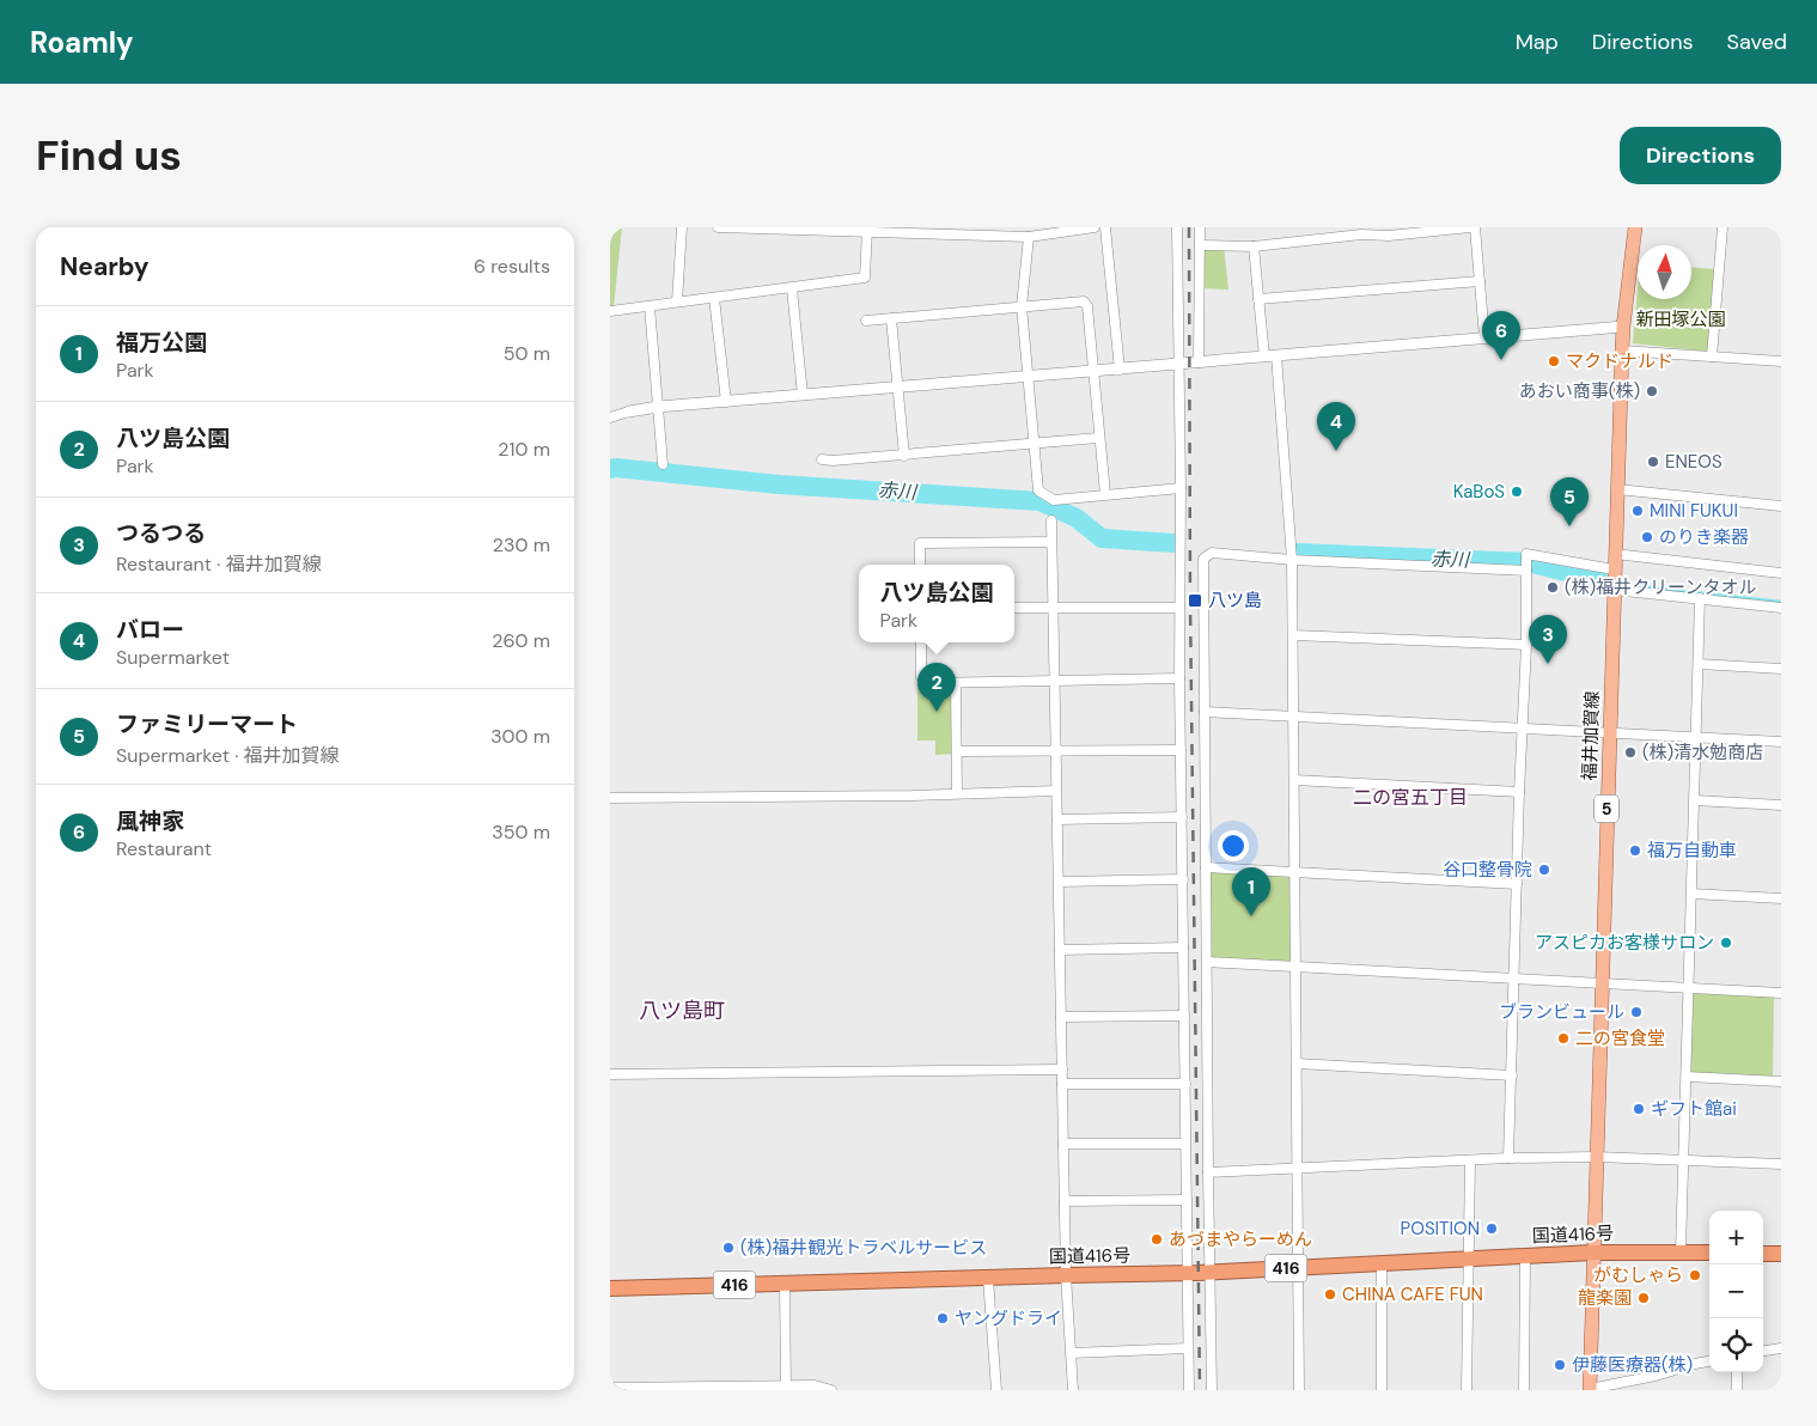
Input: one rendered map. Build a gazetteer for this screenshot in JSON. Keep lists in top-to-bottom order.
{
  "streets": {
    "highway": ["国道416号", "416"],
    "main road": ["福井加賀線", "5"]
  },
  "crossings": [
    ["福井加賀線", "国道416号"]
  ],
  "districts": ["二の宮五丁目", "八ツ島町"],
  "water": ["赤川"],
  "parks": ["新田塚公園"],
  "places": {
    "other": [
      "マクドナルド",
      "あおい商事(株)",
      "ENEOS",
      "KaBoS",
      "MINI FUKUI",
      "のりき楽器",
      "(株)福井クリーンタオル",
      "(株)清水勉商店",
      "福万自動車",
      "谷口整骨院",
      "アスピカお客様サロン",
      "ブランビュール",
      "二の宮食堂",
      "ギフト館ai",
      "POSITION",
      "あづまやらーめん",
      "(株)福井観光トラベルサービス",
      "がむしゃら",
      "CHINA CAFE FUN",
      "龍楽園",
      "ヤングドライ",
      "伊藤医療器(株)"
    ],
    "transit": ["八ツ島"]
  },
  "north": "top",
  "page": {
    "header": "Roamly",
    "nav": ["Map", "Directions", "Saved"],
    "buttons": "Directions",
    "title": "Find us",
    "heading": ["Nearby", "6 results"],
    "list": [
      {
        "mark": "1",
        "name": "福万公園",
        "note": "Park",
        "value": "50 m"
      },
      {
        "mark": "2",
        "name": "八ツ島公園",
        "note": "Park",
        "value": "210 m"
      },
      {
        "mark": "3",
        "name": "つるつる",
        "note": "Restaurant · 福井加賀線",
        "value": "230 m"
      },
      {
        "mark": "4",
        "name": "バロー",
        "note": "Supermarket",
        "value": "260 m"
      },
      {
        "mark": "5",
        "name": "ファミリーマート",
        "note": "Supermarket · 福井加賀線",
        "value": "300 m"
      },
      {
        "mark": "6",
        "name": "風神家",
        "note": "Restaurant",
        "value": "350 m"
      }
    ],
    "pins": [
      "6",
      "4",
      "5",
      "3",
      "2",
      "1"
    ],
    "popup": ["八ツ島公園", "Park"],
    "map_buttons": ["+", "−"]
  }
}
